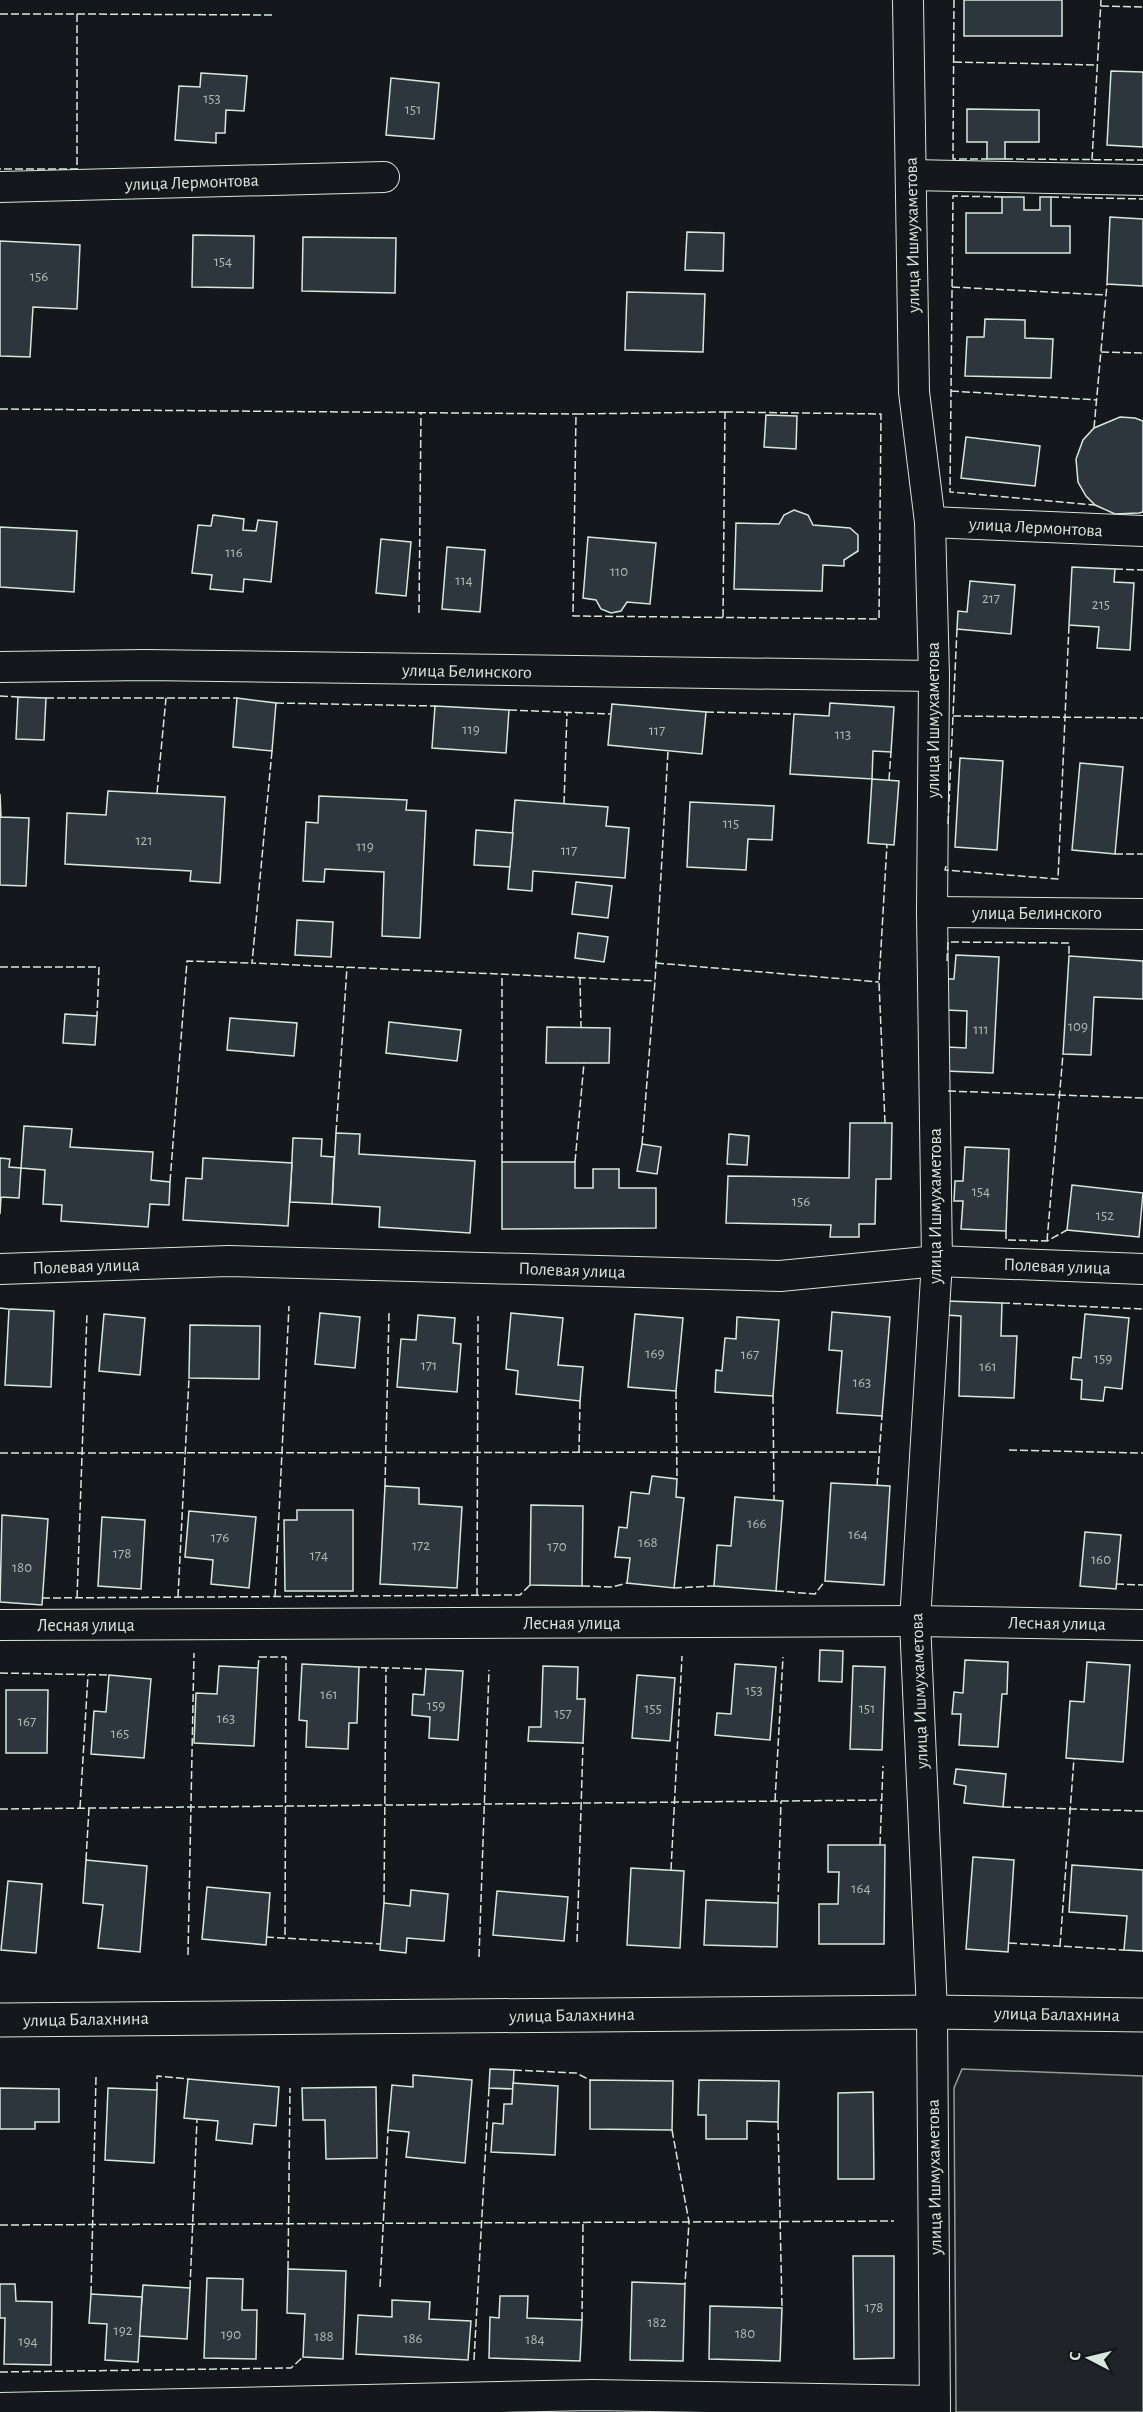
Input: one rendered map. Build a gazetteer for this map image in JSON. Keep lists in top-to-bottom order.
{
  "streets": {
    "street": [
      "улица Лермонтова",
      "улица Ишмухаметова",
      "улица Белинского",
      "Полевая улица",
      "Лесная улица",
      "улица Балахнина"
    ]
  },
  "crossings": [
    ["улица Лермонтова", "улица Ишмухаметова"],
    ["улица Ишмухаметова", "улица Белинского"],
    ["улица Ишмухаметова", "Полевая улица"],
    ["улица Ишмухаметова", "Лесная улица"],
    ["улица Ишмухаметова", "улица Балахнина"]
  ],
  "house_numbers": [
    "153",
    "151",
    "154",
    "156",
    "116",
    "110",
    "114",
    "217",
    "215",
    "119",
    "117",
    "113",
    "115",
    "121",
    "119",
    "117",
    "109",
    "111",
    "154",
    "156",
    "152",
    "169",
    "167",
    "159",
    "171",
    "161",
    "163",
    "166",
    "164",
    "176",
    "168",
    "172",
    "170",
    "178",
    "174",
    "160",
    "180",
    "153",
    "161",
    "159",
    "155",
    "151",
    "157",
    "163",
    "167",
    "165",
    "164",
    "178",
    "182",
    "192",
    "180",
    "190",
    "188",
    "186",
    "184",
    "194"
  ],
  "north": "left"
}
